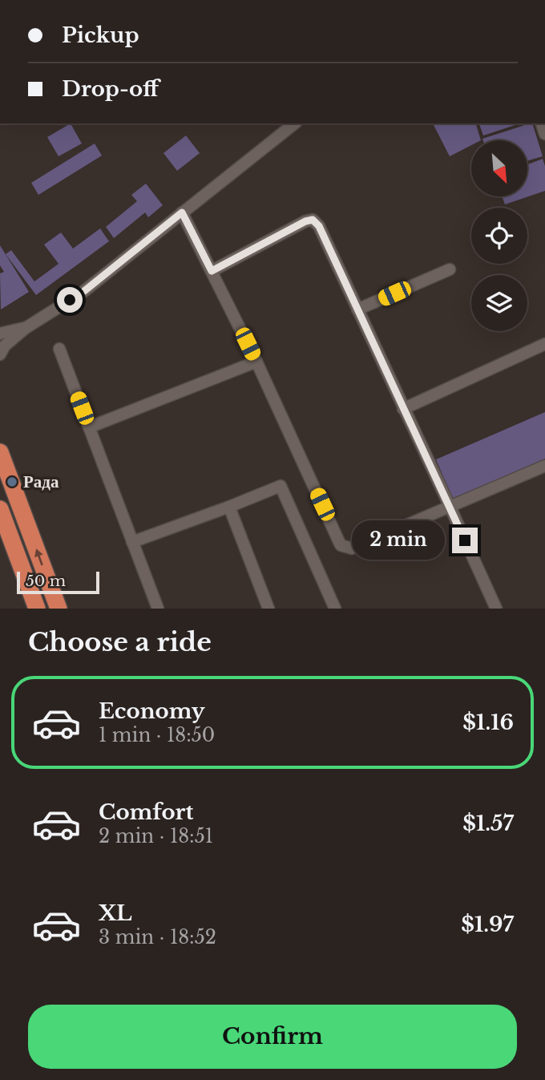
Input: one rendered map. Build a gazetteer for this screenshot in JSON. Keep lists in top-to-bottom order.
{
  "places": ["Рада"],
  "scale_bar": "50 m",
  "north": "bottom right",
  "page": {
    "banner": ["Pickup", "Drop-off"],
    "bubble": "2 min",
    "scale": "50 m",
    "heading": "Choose a ride",
    "list": [
      {
        "name": "Economy",
        "note": "1 min · 18:50",
        "value": "$1.16"
      },
      {
        "name": "Comfort",
        "note": "2 min · 18:51",
        "value": "$1.57"
      },
      {
        "name": "XL",
        "note": "3 min · 18:52",
        "value": "$1.97"
      }
    ],
    "buttons": "Confirm"
  }
}
